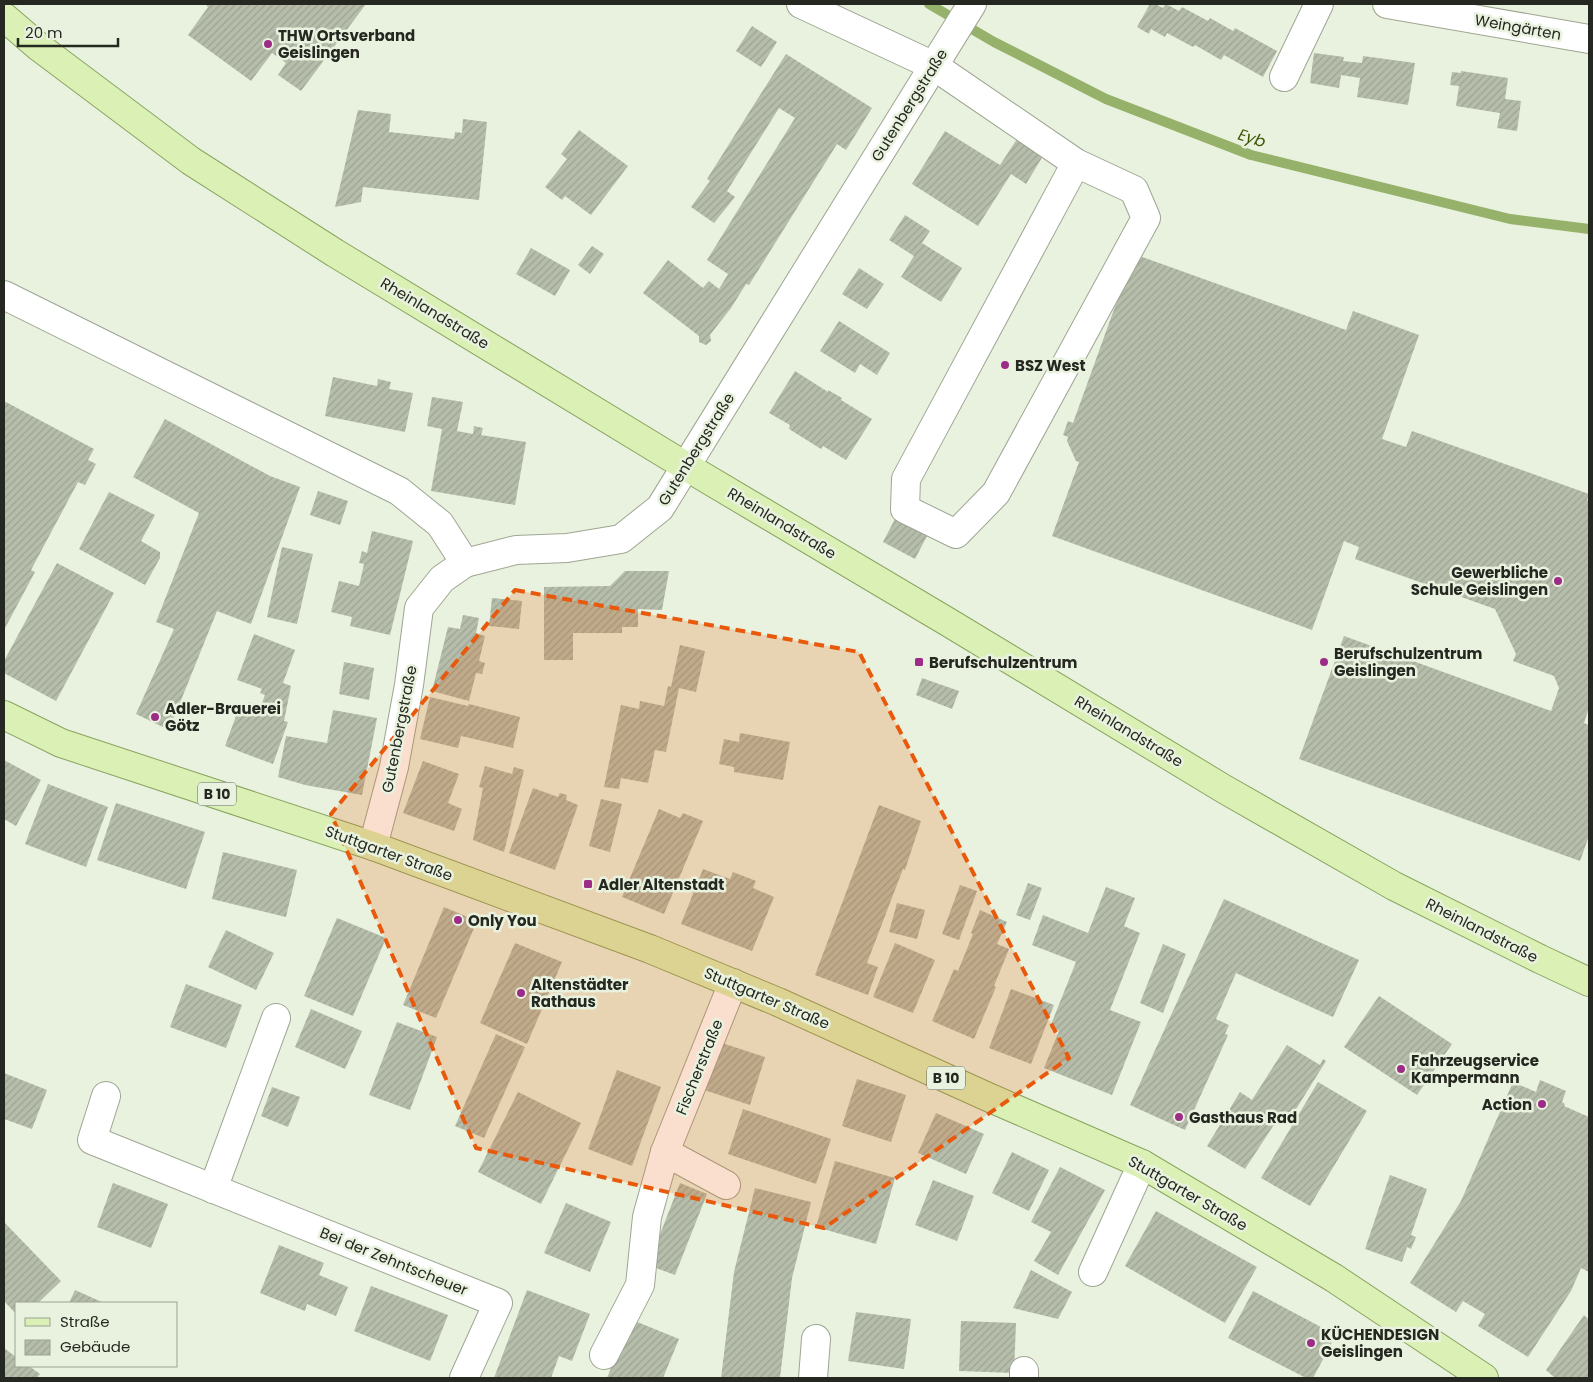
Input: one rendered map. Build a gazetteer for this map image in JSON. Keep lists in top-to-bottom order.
{
  "streets": {
    "main road": ["Rheinlandstraße", "B 10", "Stuttgarter Straße"],
    "street": [
      "Weingärten",
      "Gutenbergstraße",
      "Fischerstraße",
      "Bei der Zehntscheuer"
    ]
  },
  "crossings": [
    ["Gutenbergstraße", "Rheinlandstraße"],
    ["Gutenbergstraße", "Stuttgarter Straße"],
    ["Stuttgarter Straße", "Fischerstraße"]
  ],
  "water": ["Eyb"],
  "places": {
    "other": [
      "THW Ortsverband Geislingen",
      "BSZ West",
      "Gewerbliche Schule Geislingen",
      "Berufschulzentrum Geislingen",
      "Adler-Brauerei Götz",
      "Only You",
      "Altenstädter Rathaus",
      "Fahrzeugservice Kampermann",
      "Action",
      "Gasthaus Rad",
      "KÜCHENDESIGN Geislingen"
    ],
    "transit": ["Berufschulzentrum", "Adler Altenstadt"]
  },
  "legend": ["Straße", "Gebäude"],
  "scale_bar": "20 m"
}
